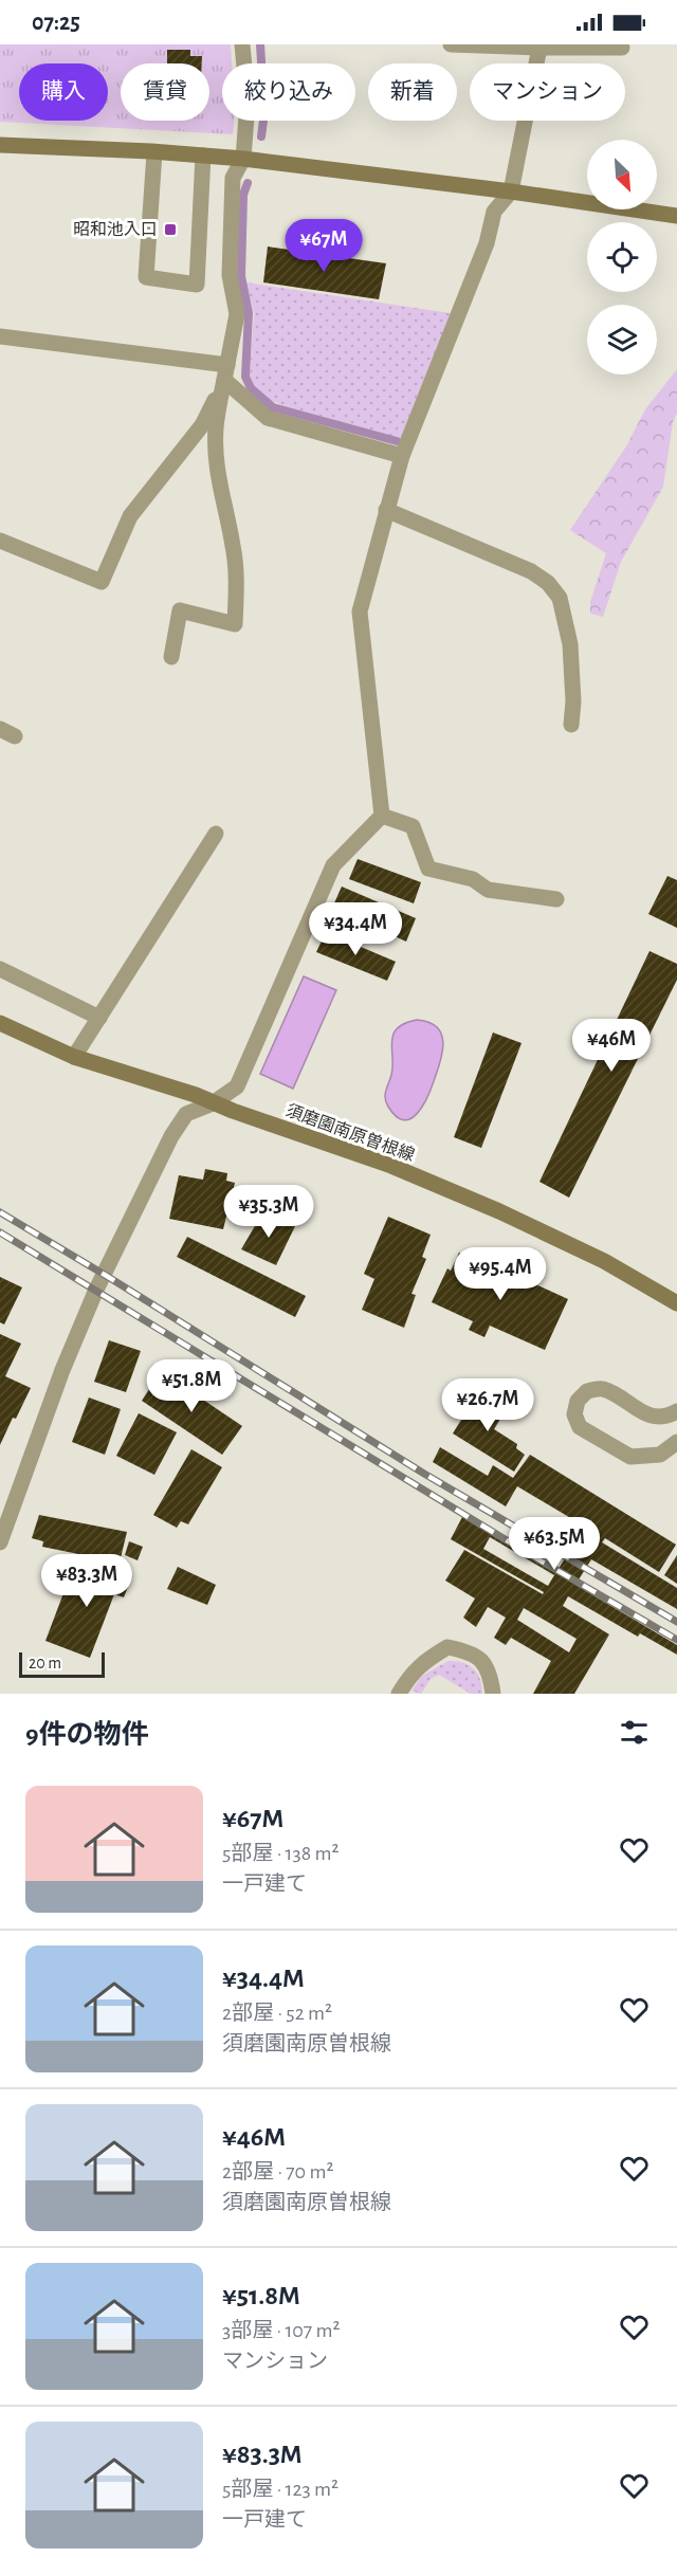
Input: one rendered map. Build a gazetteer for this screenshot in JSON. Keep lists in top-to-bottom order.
{
  "streets": {
    "main road": ["須磨園南原曽根線"]
  },
  "places": {
    "transit": ["昭和池入口"]
  },
  "scale_bar": "20 m",
  "north": "bottom right",
  "page": {
    "status": "07:25",
    "chip": [
      "購入",
      "賃貸",
      "絞り込み",
      "新着",
      "マンション"
    ],
    "price": [
      "¥67M",
      "¥34.4M",
      "¥46M",
      "¥35.3M",
      "¥95.4M",
      "¥51.8M",
      "¥26.7M",
      "¥63.5M",
      "¥83.3M"
    ],
    "scale": "20 m",
    "heading": "9件の物件",
    "list": [
      {
        "name": "¥67M",
        "note": "5部屋 · 138 m² · 一戸建て"
      },
      {
        "name": "¥34.4M",
        "note": "2部屋 · 52 m² · 須磨園南原曽根線"
      },
      {
        "name": "¥46M",
        "note": "2部屋 · 70 m² · 須磨園南原曽根線"
      },
      {
        "name": "¥51.8M",
        "note": "3部屋 · 107 m² · マンション"
      },
      {
        "name": "¥83.3M",
        "note": "5部屋 · 123 m² · 一戸建て"
      }
    ]
  }
}
